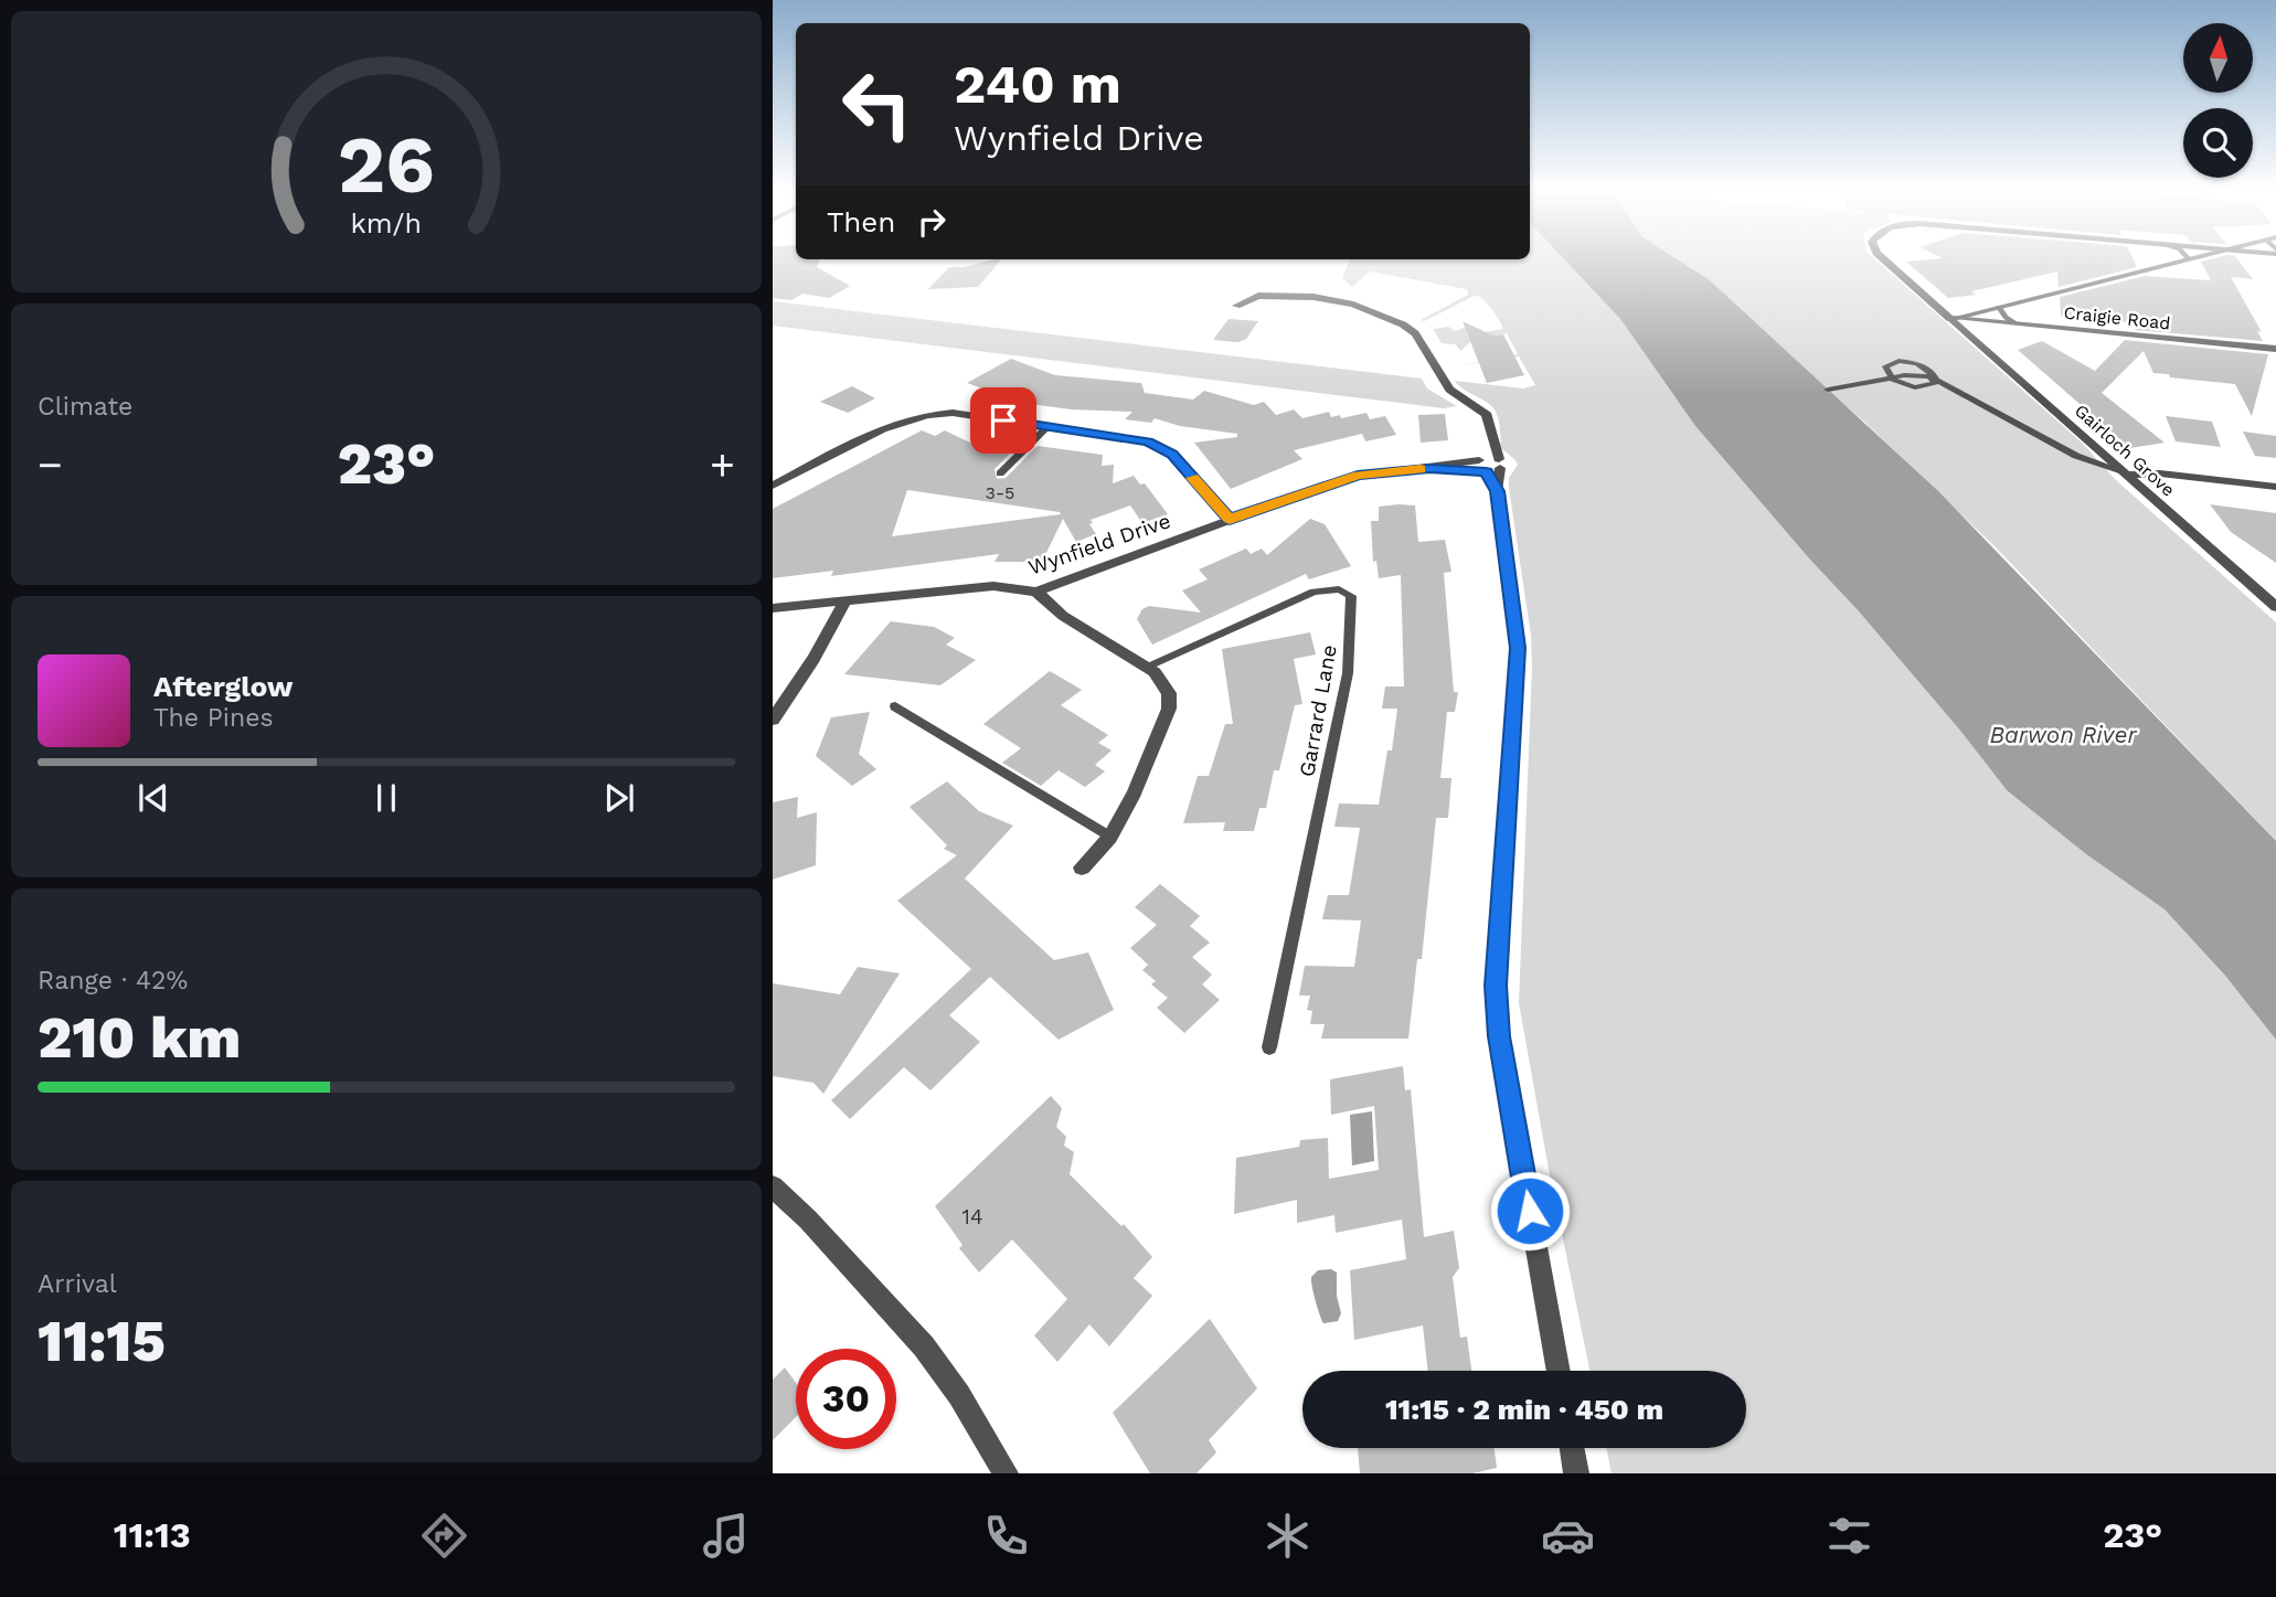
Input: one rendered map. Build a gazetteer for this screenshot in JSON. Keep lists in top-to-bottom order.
{
  "streets": {
    "street": ["Craigie Road", "Gairloch Grove", "Wynfield Drive"],
    "lane": ["Garrard Lane"]
  },
  "crossings": [
    ["Craigie Road", "Gairloch Grove"]
  ],
  "water": ["Barwon River"],
  "house_numbers": ["3-5", "14"],
  "north": "top",
  "page": {
    "turn": ["240 m", "Wynfield Drive"],
    "then": "Then",
    "tile": [
      "Climate",
      ["Range · 42%", "210 km"],
      ["Arrival", "11:15"]
    ],
    "heat": ["−", "23°", "+"],
    "song": ["Afterglow", "The Pines"],
    "limit": "30",
    "trip": "11:15 · 2 min · 450 m",
    "tabs": ["11:13", "23°"],
    "gauge": ["26", "km/h"]
  }
}
